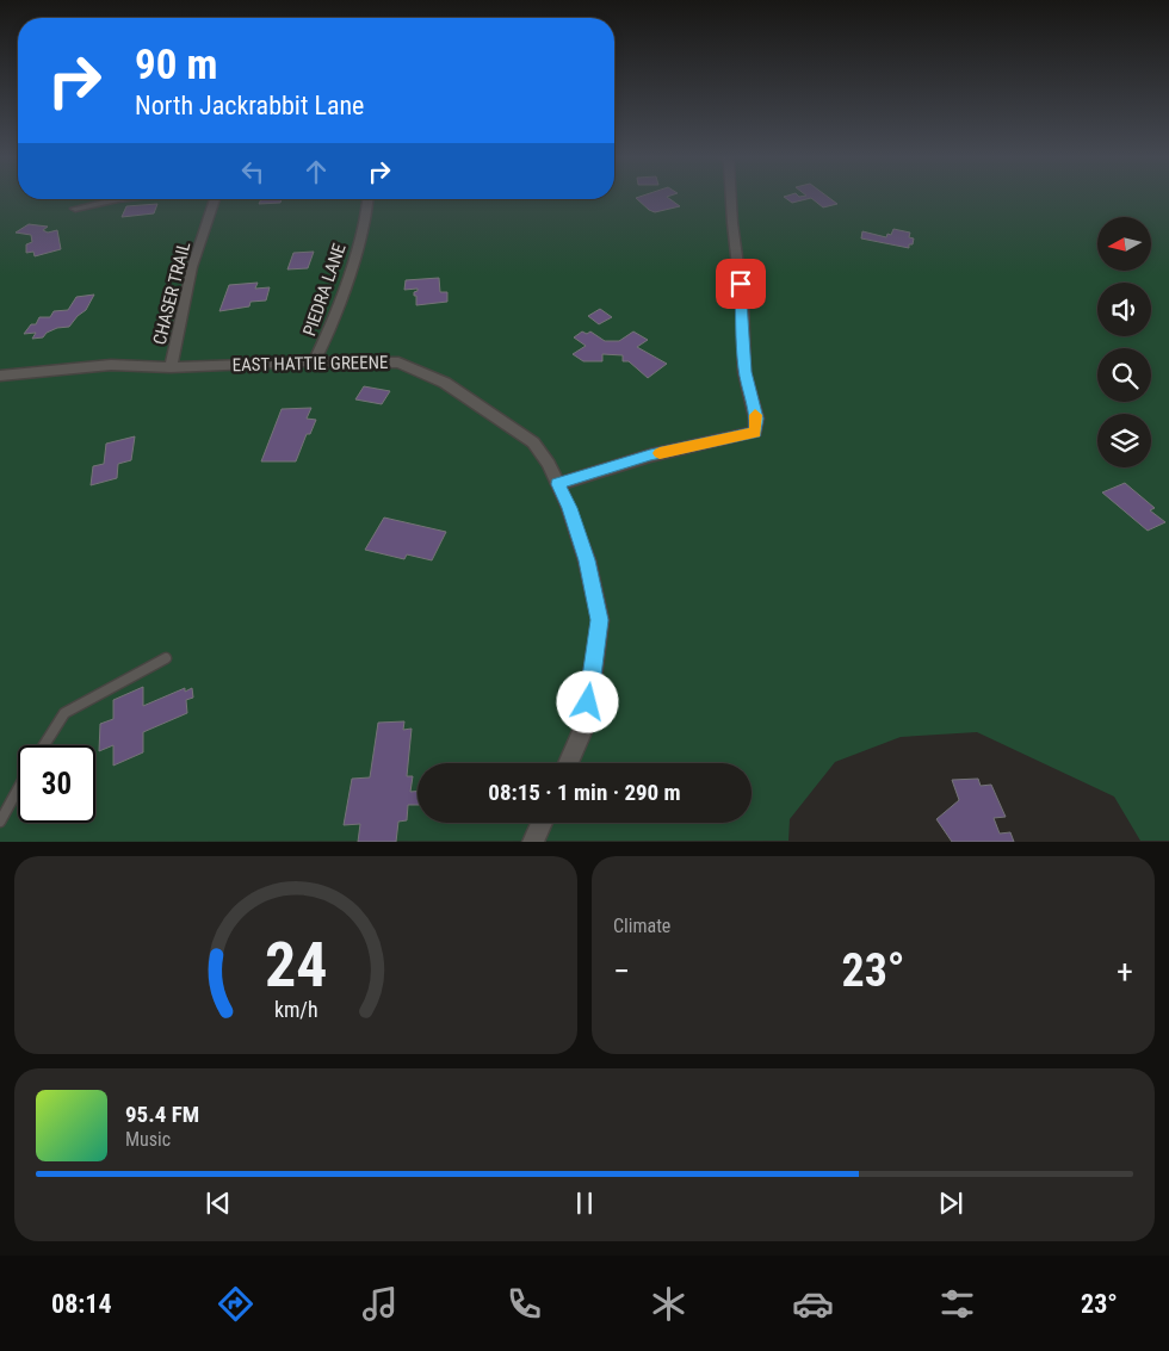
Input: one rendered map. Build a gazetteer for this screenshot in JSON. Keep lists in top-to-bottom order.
{
  "streets": {
    "street": ["PIEDRA LANE", "CHASER TRAIL", "EAST HATTIE GREENE"]
  },
  "crossings": [
    ["PIEDRA LANE", "EAST HATTIE GREENE"],
    ["CHASER TRAIL", "EAST HATTIE GREENE"]
  ],
  "north": "left",
  "page": {
    "turn": ["90 m", "North Jackrabbit Lane"],
    "limit": "30",
    "trip": "08:15 · 1 min · 290 m",
    "tile": "Climate",
    "heat": ["−", "23°", "+"],
    "song": ["95.4 FM", "Music"],
    "tabs": ["08:14", "23°"],
    "gauge": ["24", "km/h"]
  }
}
